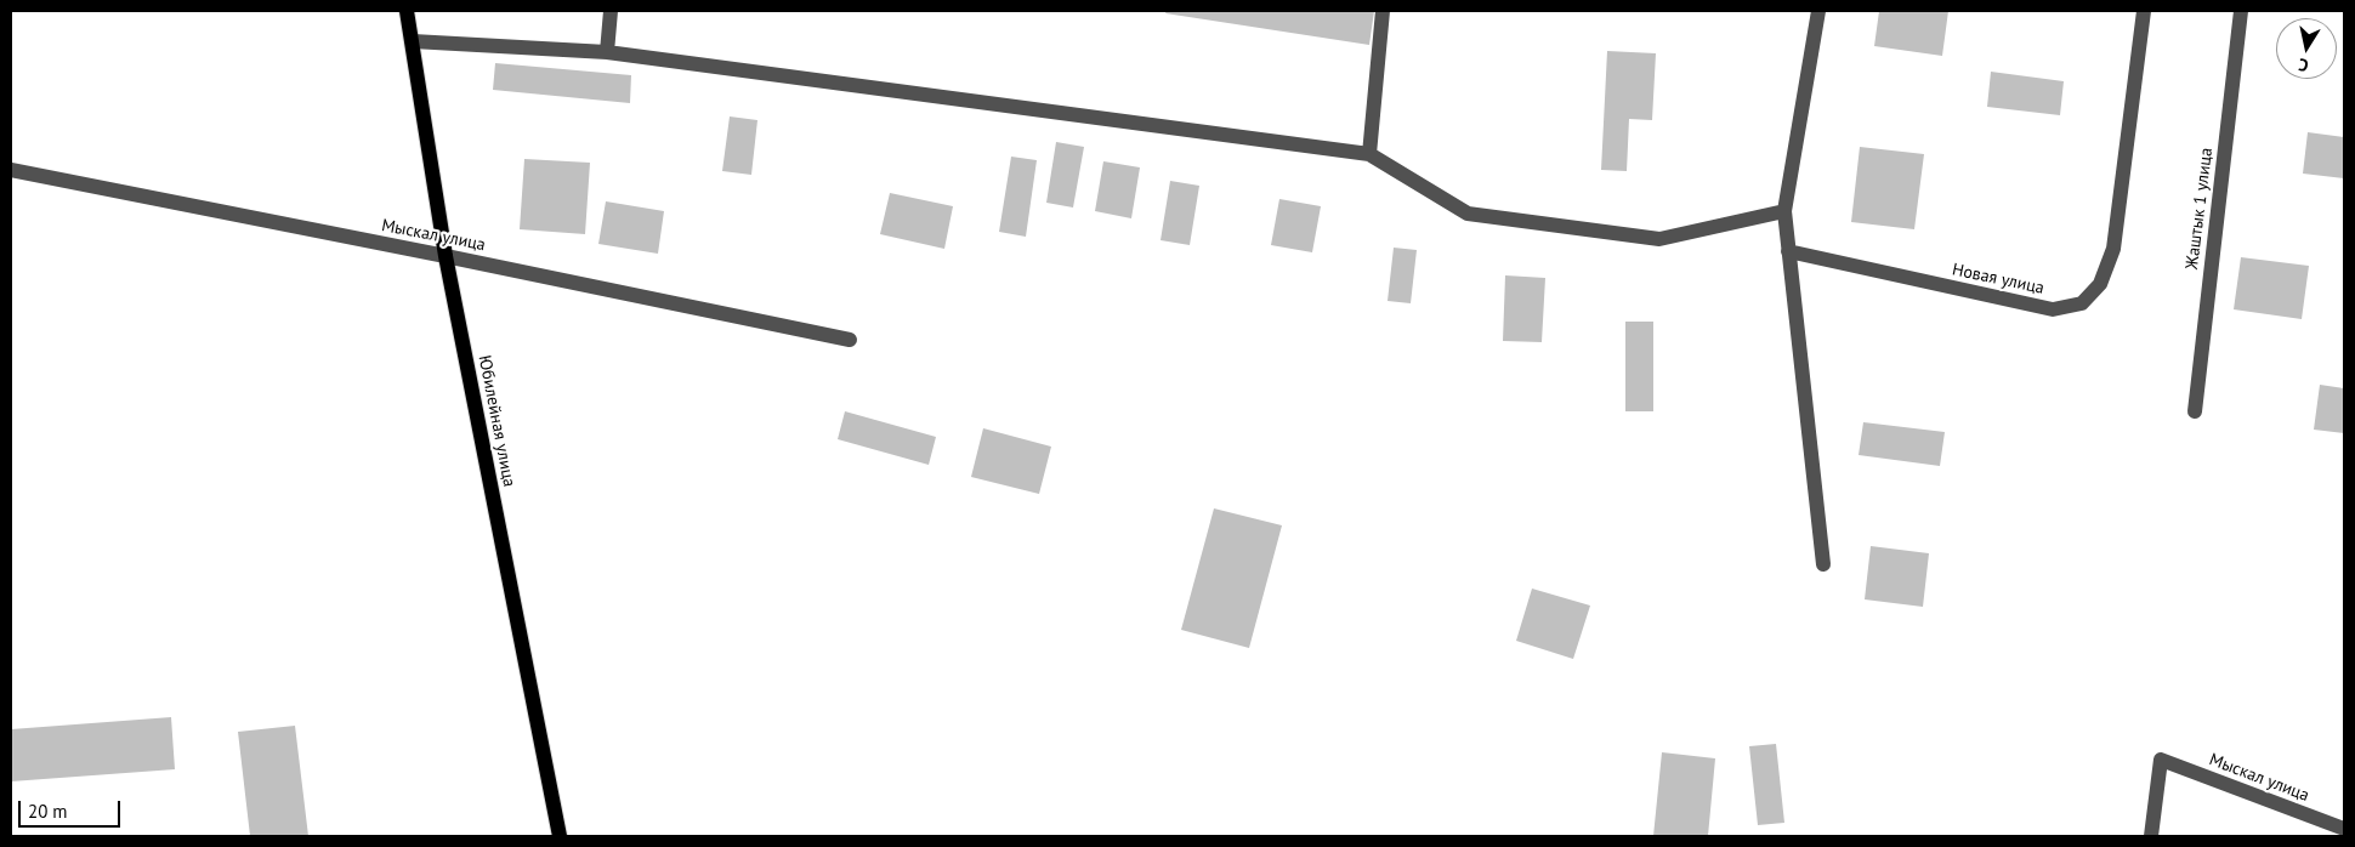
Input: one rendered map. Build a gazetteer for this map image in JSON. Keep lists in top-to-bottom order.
{
  "streets": {
    "main road": ["Юбилейная улица"],
    "street": ["Жаштык 1 улица", "Мыскал улица", "Новая улица"]
  },
  "crossings": [
    ["Мыскал улица", "Юбилейная улица"]
  ],
  "scale_bar": "20 m",
  "north": "bottom"
}
